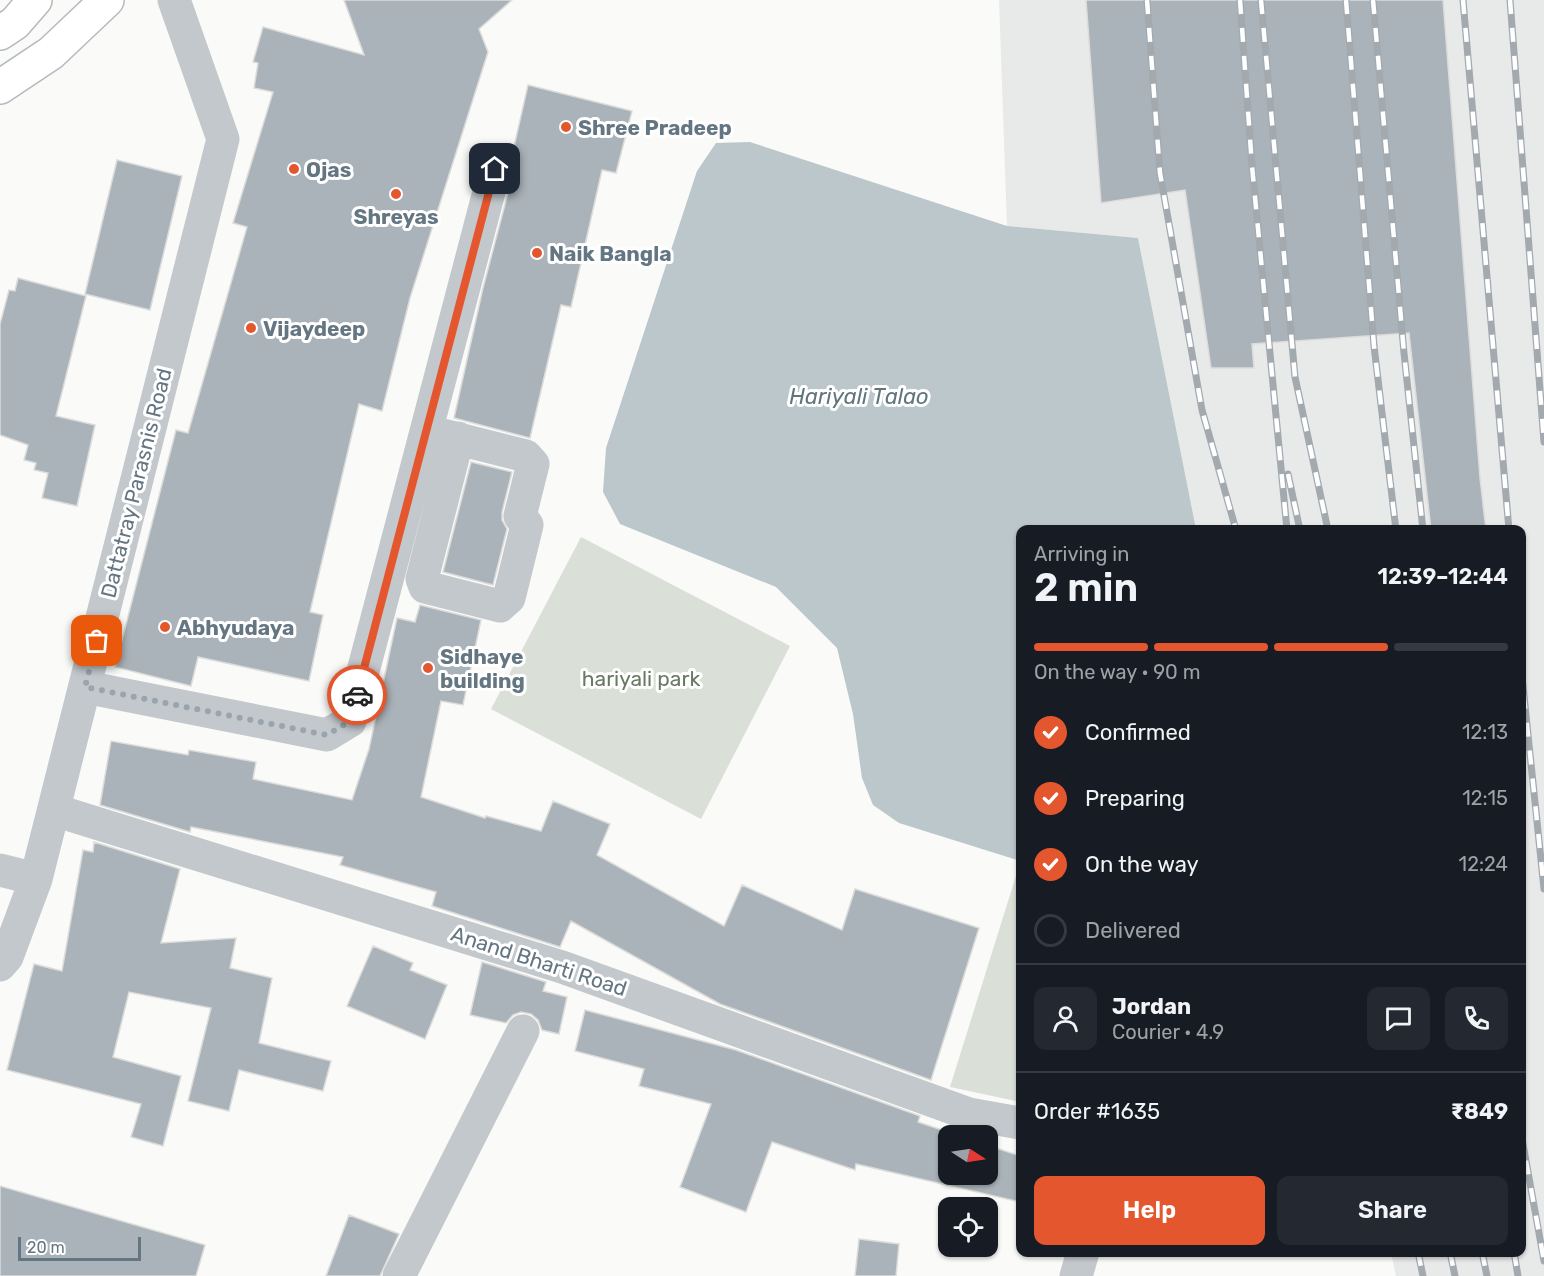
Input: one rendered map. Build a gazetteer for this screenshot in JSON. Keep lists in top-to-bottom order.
{
  "streets": {
    "street": ["Dattatray Parasnis Road", "Anand Bharti Road"]
  },
  "crossings": [
    ["Dattatray Parasnis Road", "Anand Bharti Road"]
  ],
  "water": ["Hariyali Talao"],
  "parks": ["hariyali park"],
  "places": [
    "Shree Pradeep",
    "Ojas",
    "Shreyas",
    "Naik Bangla",
    "Vijaydeep",
    "Abhyudaya",
    "Sidhaye building"
  ],
  "scale_bar": "20 m",
  "north": "right",
  "page": {
    "heading": ["2 min", "Arriving in", "12:39–12:44"],
    "panel": [
      "Jordan",
      "Courier · 4.9",
      "Order #1635",
      "₹849"
    ],
    "bar": "On the way · 90 m",
    "list": [
      ["Confirmed", "12:13"],
      ["Preparing", "12:15"],
      ["On the way", "12:24"],
      "Delivered"
    ],
    "buttons": ["Help", "Share"],
    "scale": "20 m"
  }
}
